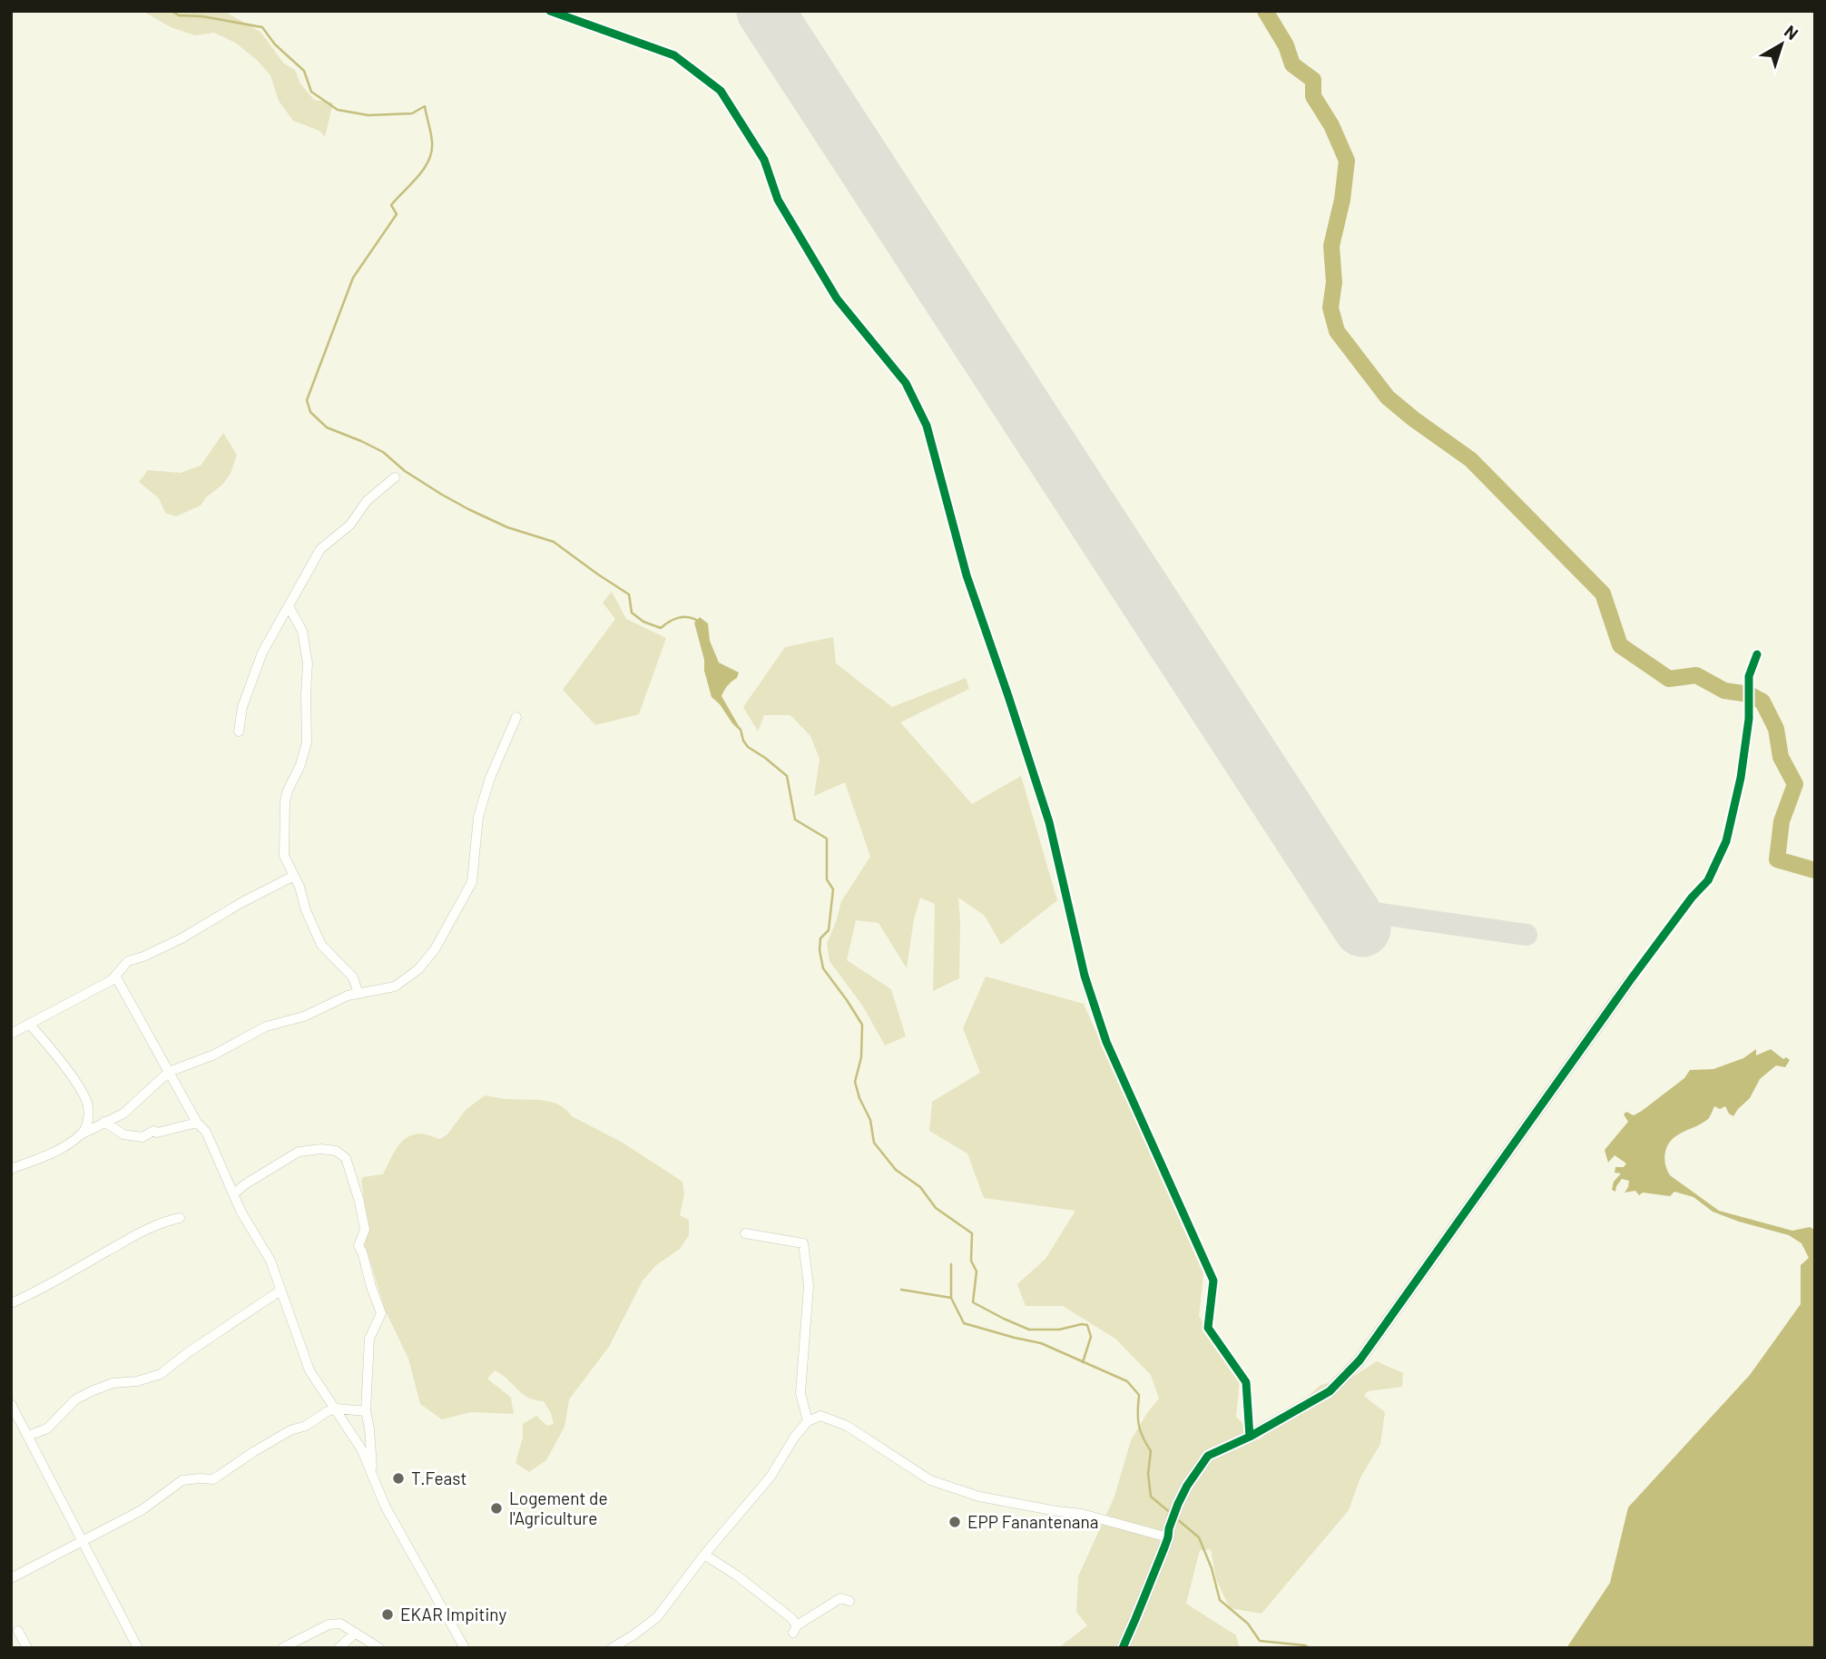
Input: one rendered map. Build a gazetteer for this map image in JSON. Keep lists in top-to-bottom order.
{
  "places": [
    "T.Feast",
    "Logement de l'Agriculture",
    "EPP Fanantenana",
    "EKAR Impitiny"
  ],
  "north": "top right"
}
